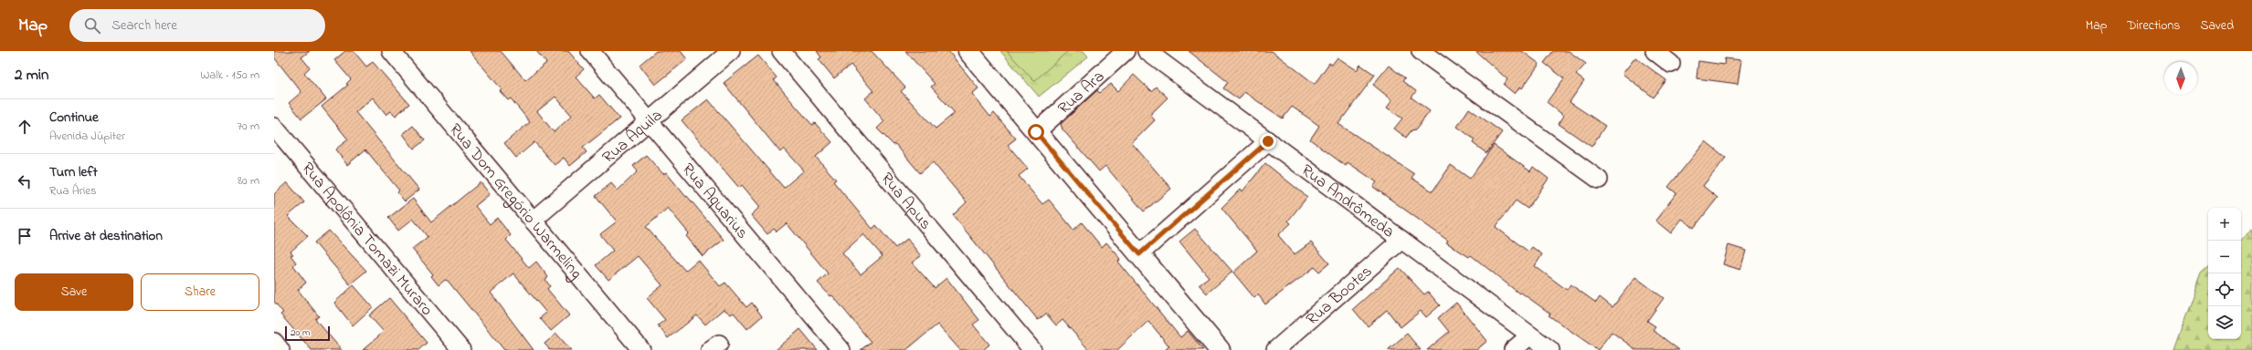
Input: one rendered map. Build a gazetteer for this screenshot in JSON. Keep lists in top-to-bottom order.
{
  "streets": {
    "street": [
      "Rua Ara",
      "Rua Áquila",
      "Rua Dom Gregório Warmeling",
      "Rua Aquarius",
      "Rua Apus",
      "Rua Andrômeda",
      "Rua Apolônia Tomazi Muraro",
      "Rua Bootes"
    ]
  },
  "crossings": [
    ["Rua Áquila", "Rua Dom Gregório Warmeling"],
    ["Rua Áquila", "Rua Aquarius"],
    ["Rua Andrômeda", "Rua Bootes"]
  ],
  "scale_bar": "20 m",
  "north": "bottom",
  "page": {
    "header": "Map",
    "search": "Search here",
    "nav": ["Map", "Directions", "Saved"],
    "heading": ["2 min", "Walk · 150 m"],
    "list": [
      ["Continue", "Avenida Júpiter", "70 m"],
      ["Turn left", "Rua Áries", "80 m"],
      "Arrive at destination"
    ],
    "map_buttons": ["+", "−"],
    "buttons": ["Save", "Share"],
    "scale": "20 m"
  }
}
